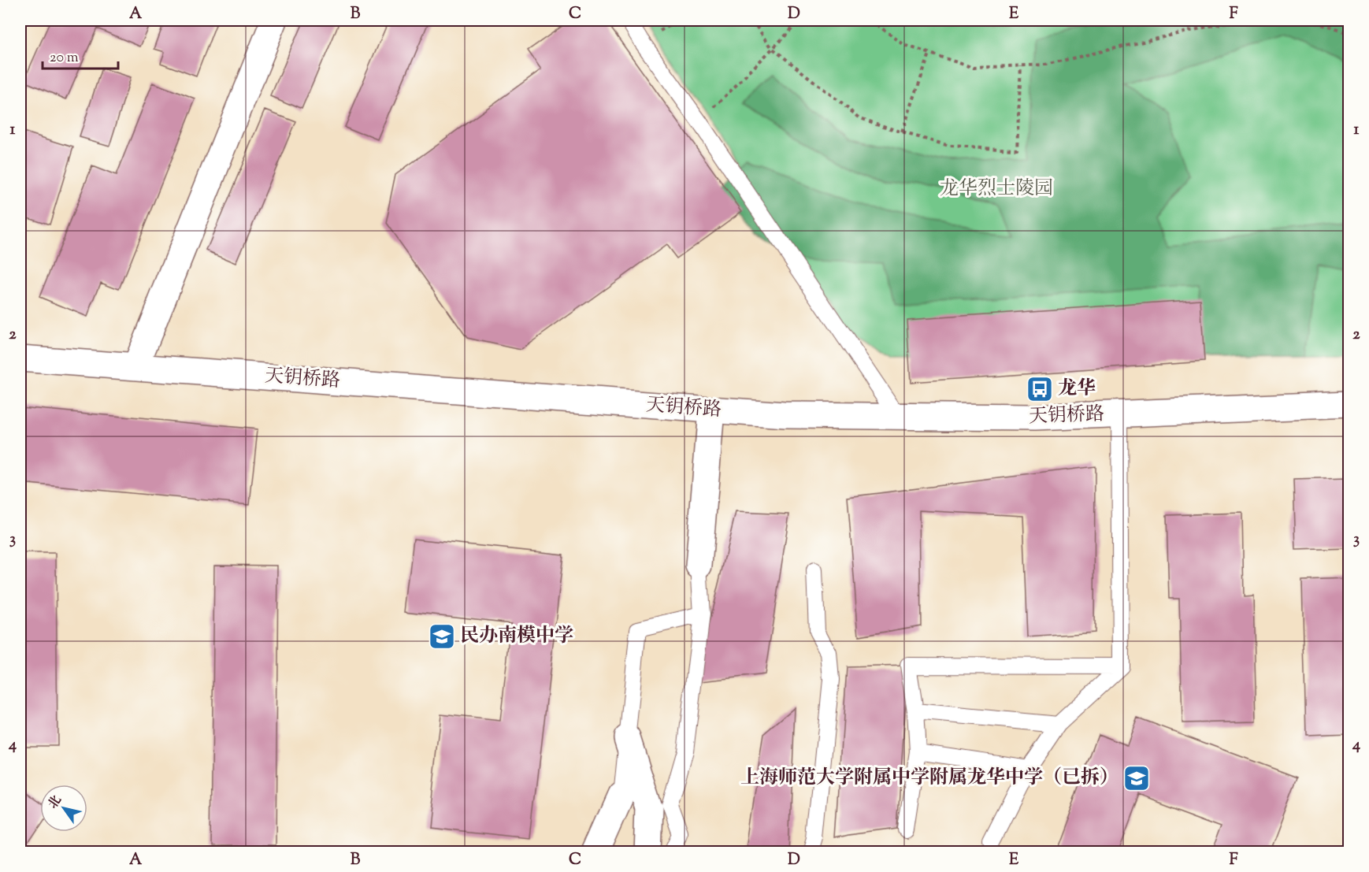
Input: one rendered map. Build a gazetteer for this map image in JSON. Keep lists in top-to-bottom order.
{
  "streets": {
    "street": ["天钥桥路"]
  },
  "parks": ["龙华烈士陵园"],
  "places": {
    "bus stop": ["龙华"],
    "school or university": ["民办南模中学", "上海师范大学附属中学附属龙华中学（已拆）"]
  },
  "scale_bar": "20 m",
  "north": "top left",
  "grid": {
    "columns": [
      "A",
      "B",
      "C",
      "D",
      "E",
      "F"
    ],
    "rows": [
      "1",
      "2",
      "3",
      "4"
    ]
  }
}
